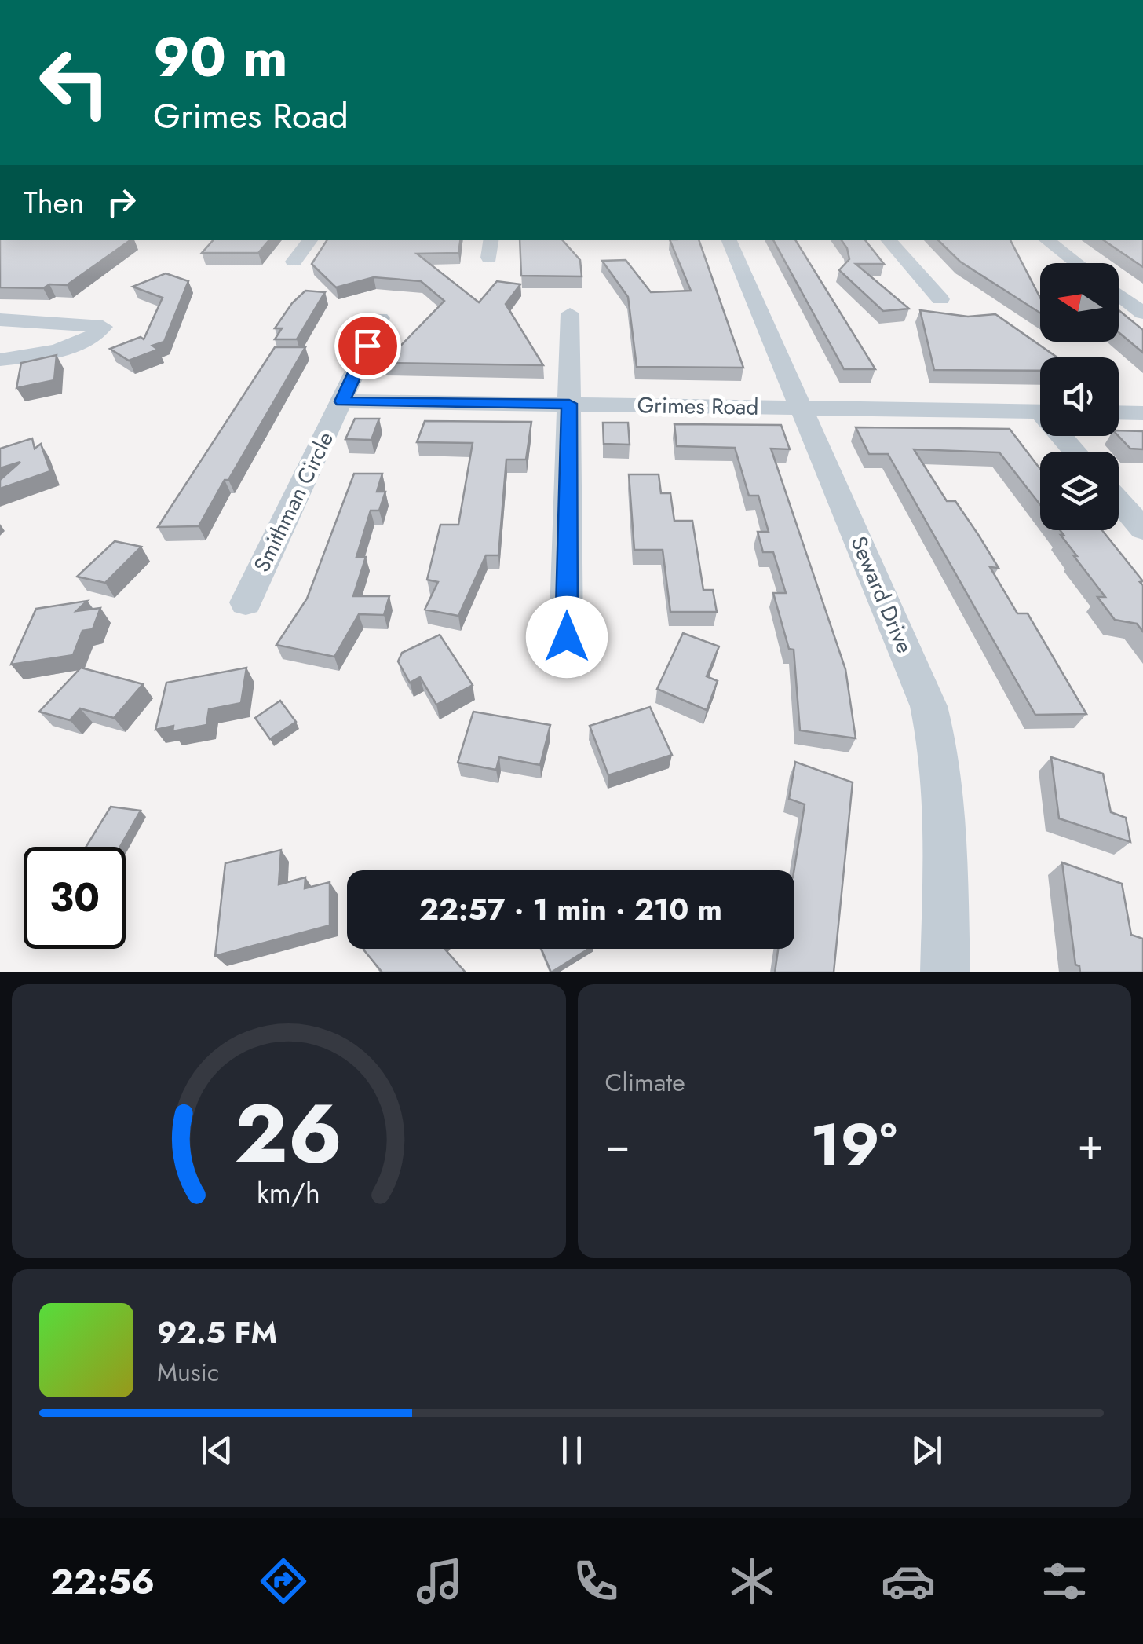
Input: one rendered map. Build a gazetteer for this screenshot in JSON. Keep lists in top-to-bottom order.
{
  "streets": {
    "street": ["Grimes Road", "Smithman Circle", "Seward Drive"]
  },
  "crossings": [
    ["Grimes Road", "Smithman Circle"],
    ["Grimes Road", "Seward Drive"]
  ],
  "north": "left",
  "page": {
    "turn": ["90 m", "Grimes Road"],
    "then": "Then",
    "limit": "30",
    "trip": "22:57 · 1 min · 210 m",
    "tile": "Climate",
    "heat": ["−", "19°", "+"],
    "song": ["92.5 FM", "Music"],
    "tabs": "22:56",
    "gauge": ["26", "km/h"]
  }
}
